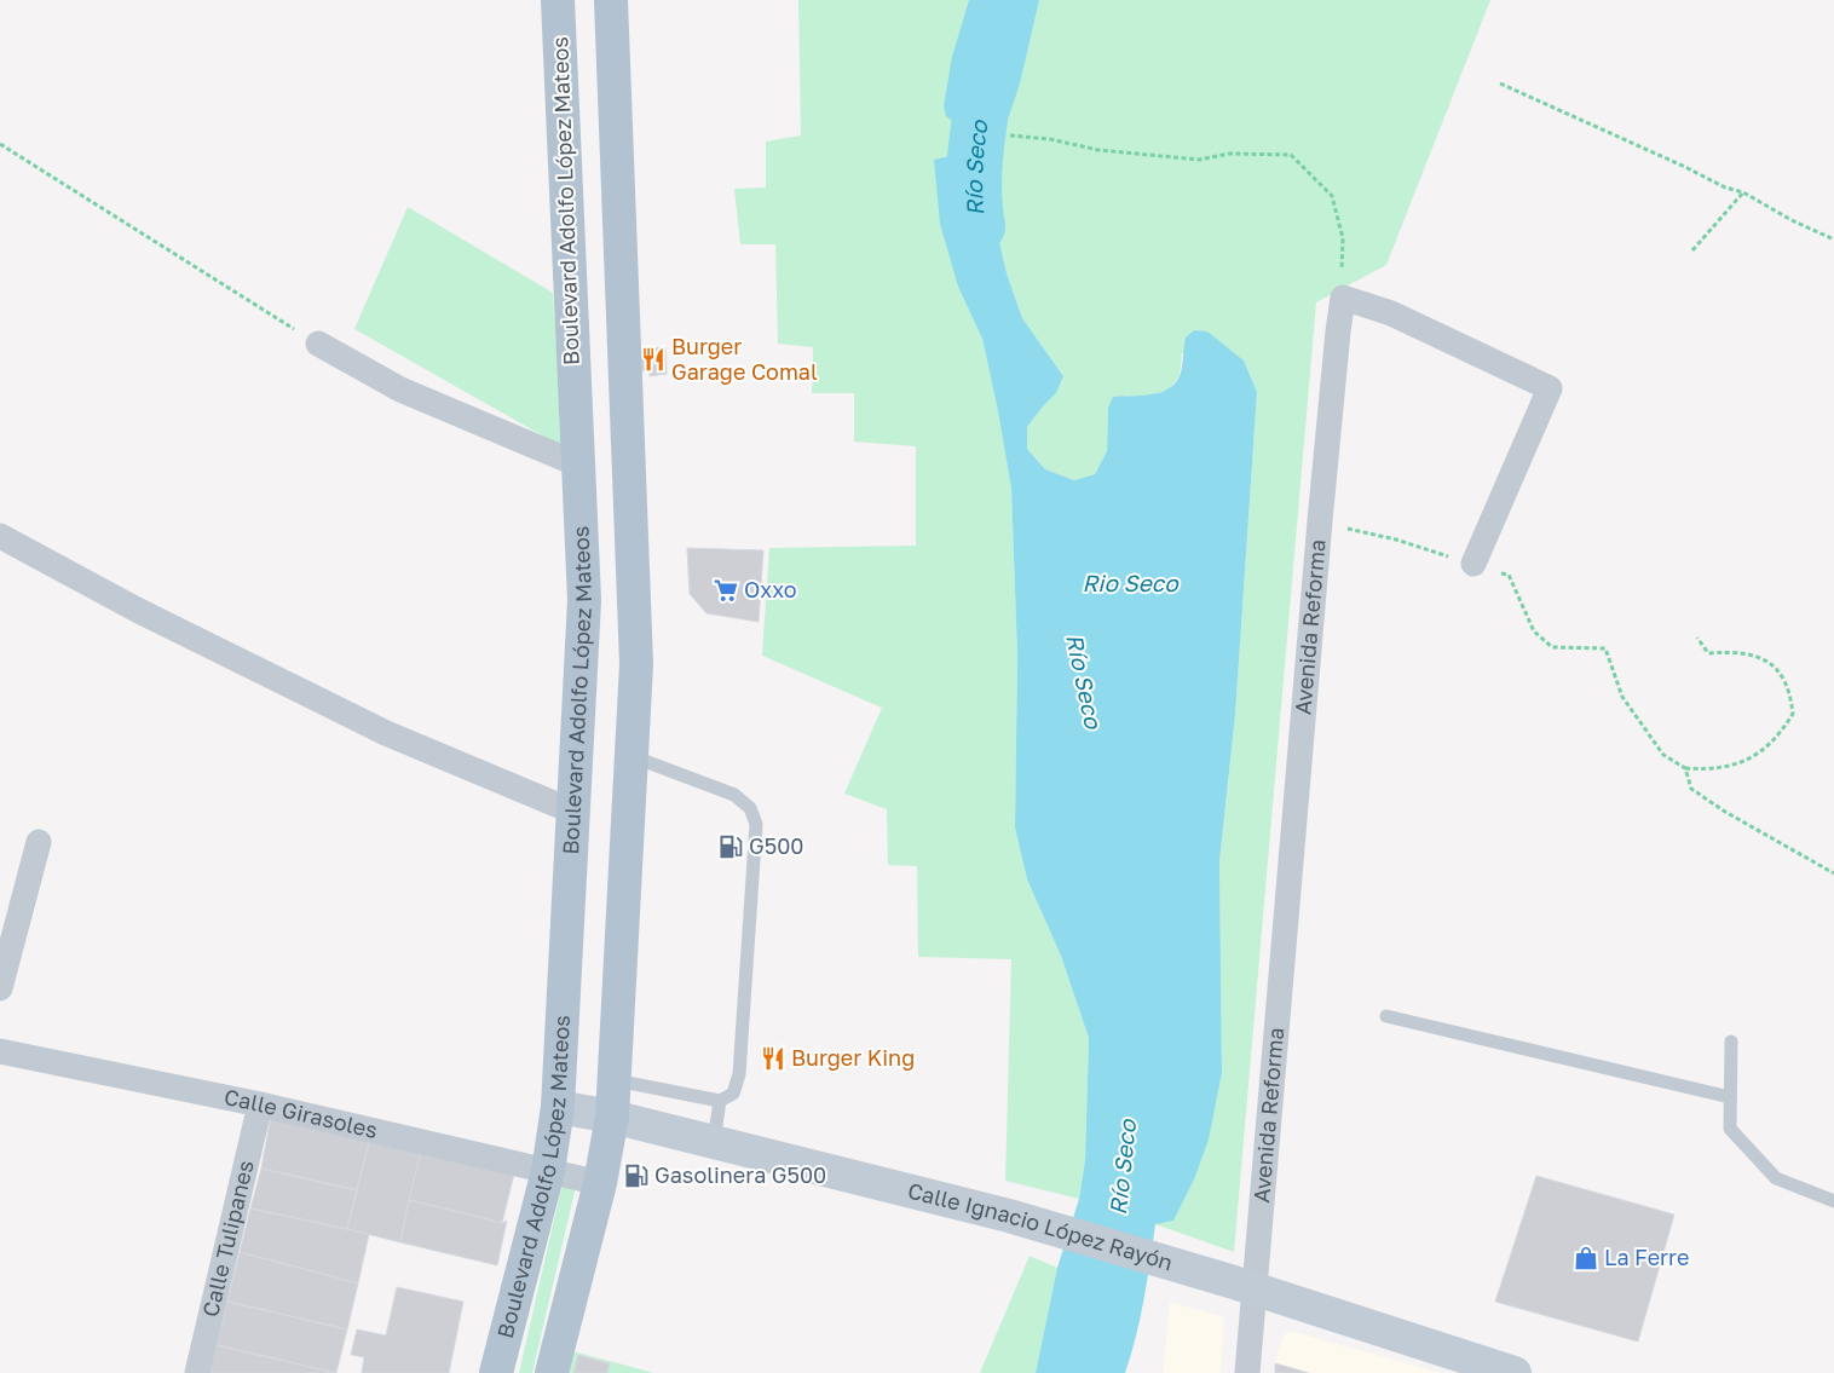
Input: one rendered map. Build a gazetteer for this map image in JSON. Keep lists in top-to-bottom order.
{
  "streets": {
    "main road": ["Boulevard Adolfo López Mateos", "Calle Ignacio López Rayón"],
    "street": ["Avenida Reforma", "Calle Girasoles", "Calle Tulipanes"]
  },
  "crossings": [
    ["Boulevard Adolfo López Mateos", "Calle Girasoles"],
    ["Boulevard Adolfo López Mateos", "Calle Ignacio López Rayón"],
    ["Avenida Reforma", "Calle Ignacio López Rayón"],
    ["Calle Girasoles", "Calle Tulipanes"]
  ],
  "water": ["Río Seco", "Rio Seco"],
  "places": {
    "restaurant": ["Burger Garage Comal", "Burger King"],
    "supermarket": ["Oxxo"],
    "fuel station": ["G500", "Gasolinera G500"],
    "shop": ["La Ferre"]
  }
}
